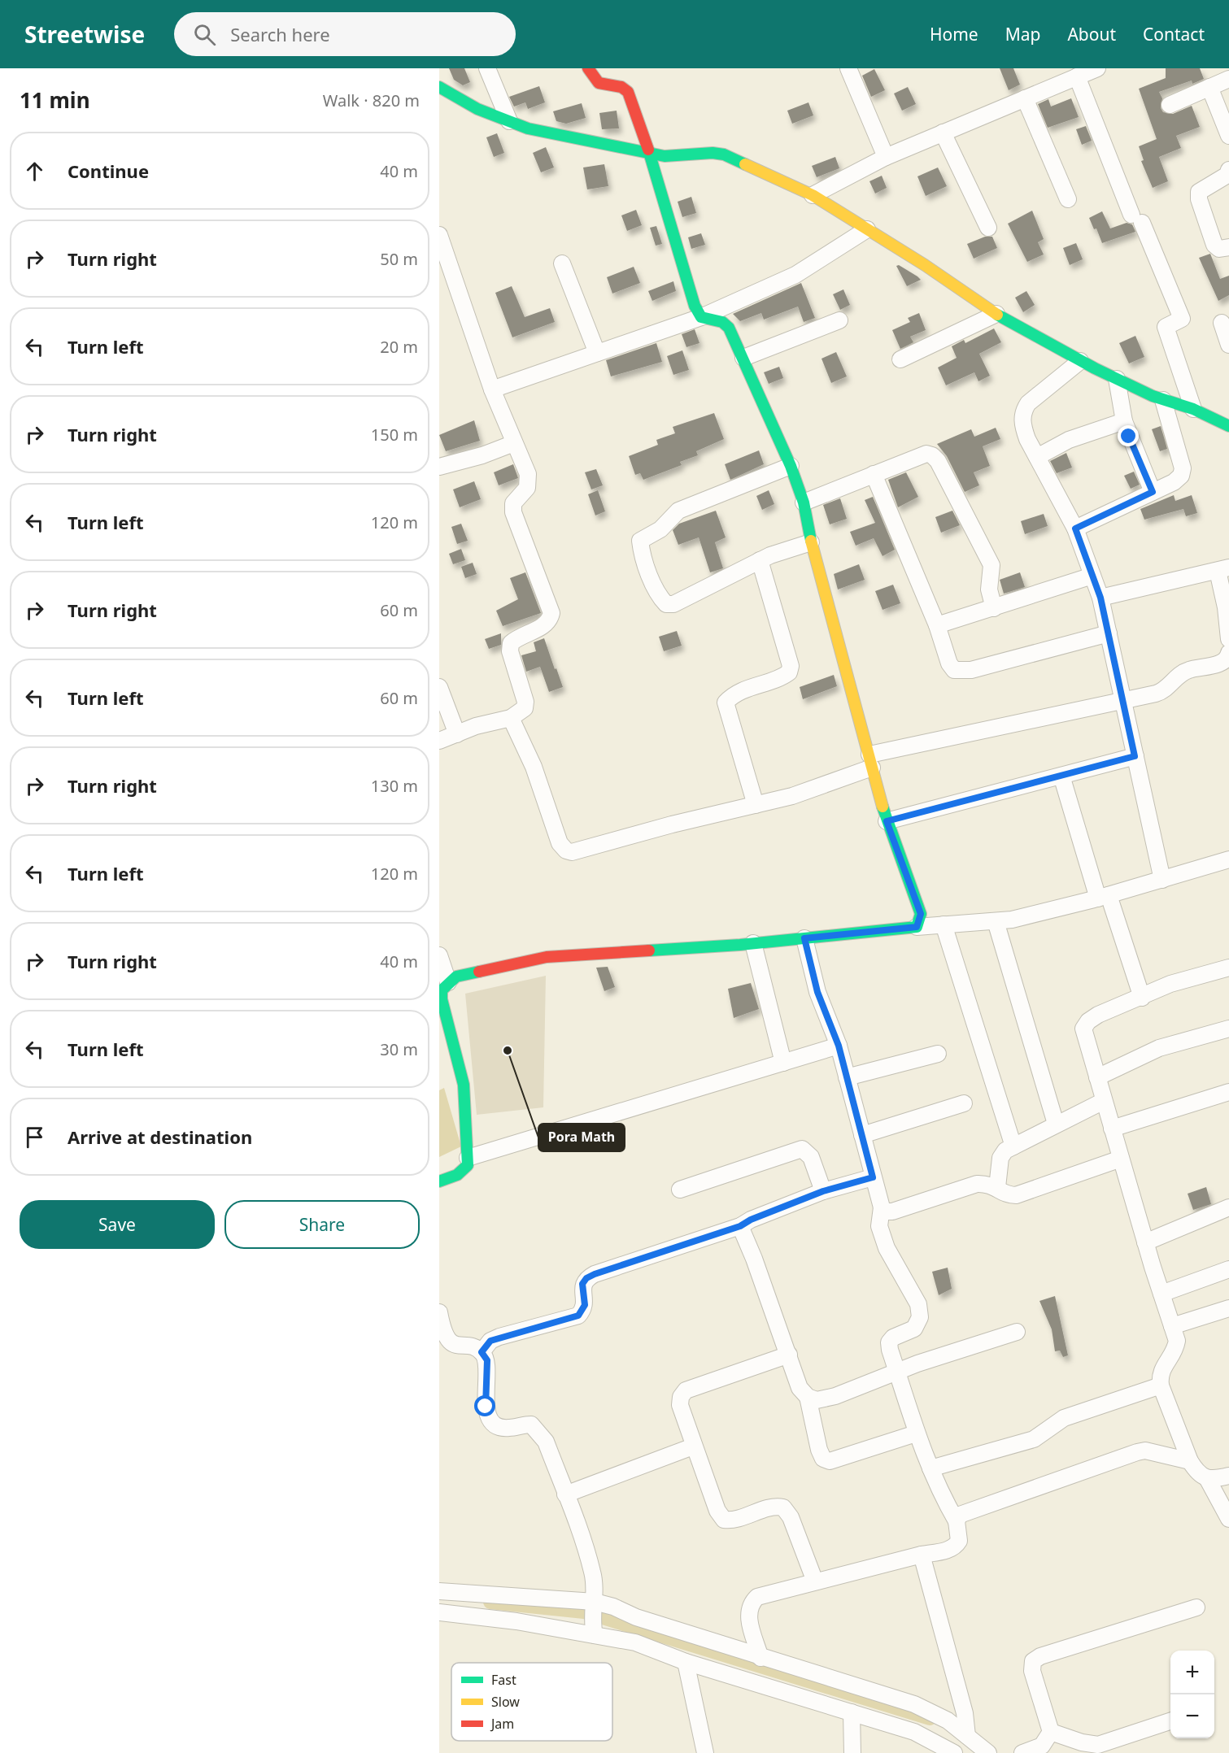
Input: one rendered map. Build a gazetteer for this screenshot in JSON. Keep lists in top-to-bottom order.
{
  "places": ["Pora Math"],
  "legend": ["Fast", "Slow", "Jam"],
  "page": {
    "header": "Streetwise",
    "search": "Search here",
    "nav": [
      "Home",
      "Map",
      "About",
      "Contact"
    ],
    "heading": ["11 min", "Walk · 820 m"],
    "list": [
      ["Continue", "40 m"],
      ["Turn right", "50 m"],
      ["Turn left", "20 m"],
      ["Turn right", "150 m"],
      ["Turn left", "120 m"],
      ["Turn right", "60 m"],
      ["Turn left", "60 m"],
      ["Turn right", "130 m"],
      ["Turn left", "120 m"],
      ["Turn right", "40 m"],
      ["Turn left", "30 m"],
      "Arrive at destination"
    ],
    "buttons": ["Save", "Share"],
    "map_buttons": ["+", "−"]
  }
}
